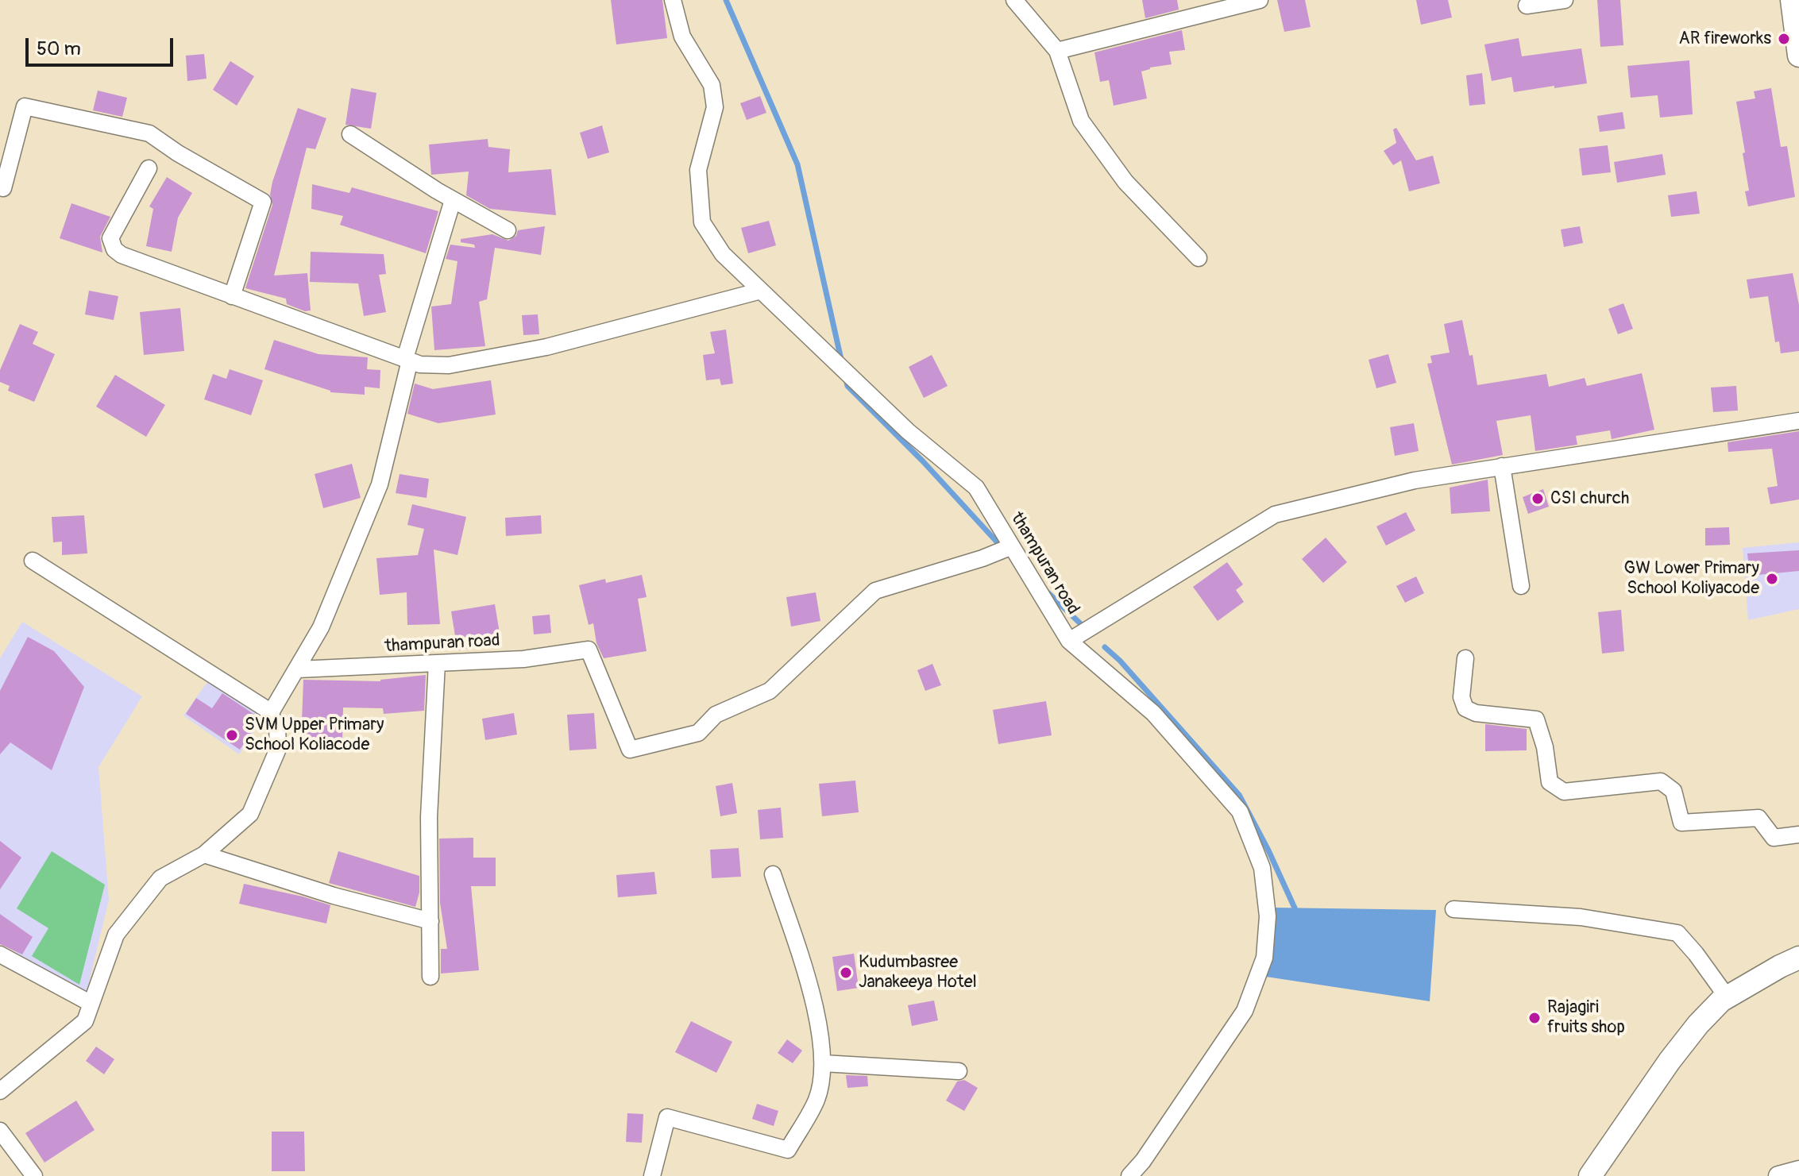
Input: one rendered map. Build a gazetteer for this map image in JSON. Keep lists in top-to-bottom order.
{
  "streets": {
    "street": ["thampuran road"]
  },
  "places": [
    "AR fireworks",
    "CSI church",
    "GW Lower Primary School Koliyacode",
    "SVM Upper Primary School Koliacode",
    "Kudumbasree Janakeeya Hotel",
    "Rajagiri fruits shop"
  ],
  "scale_bar": "50 m"
}
